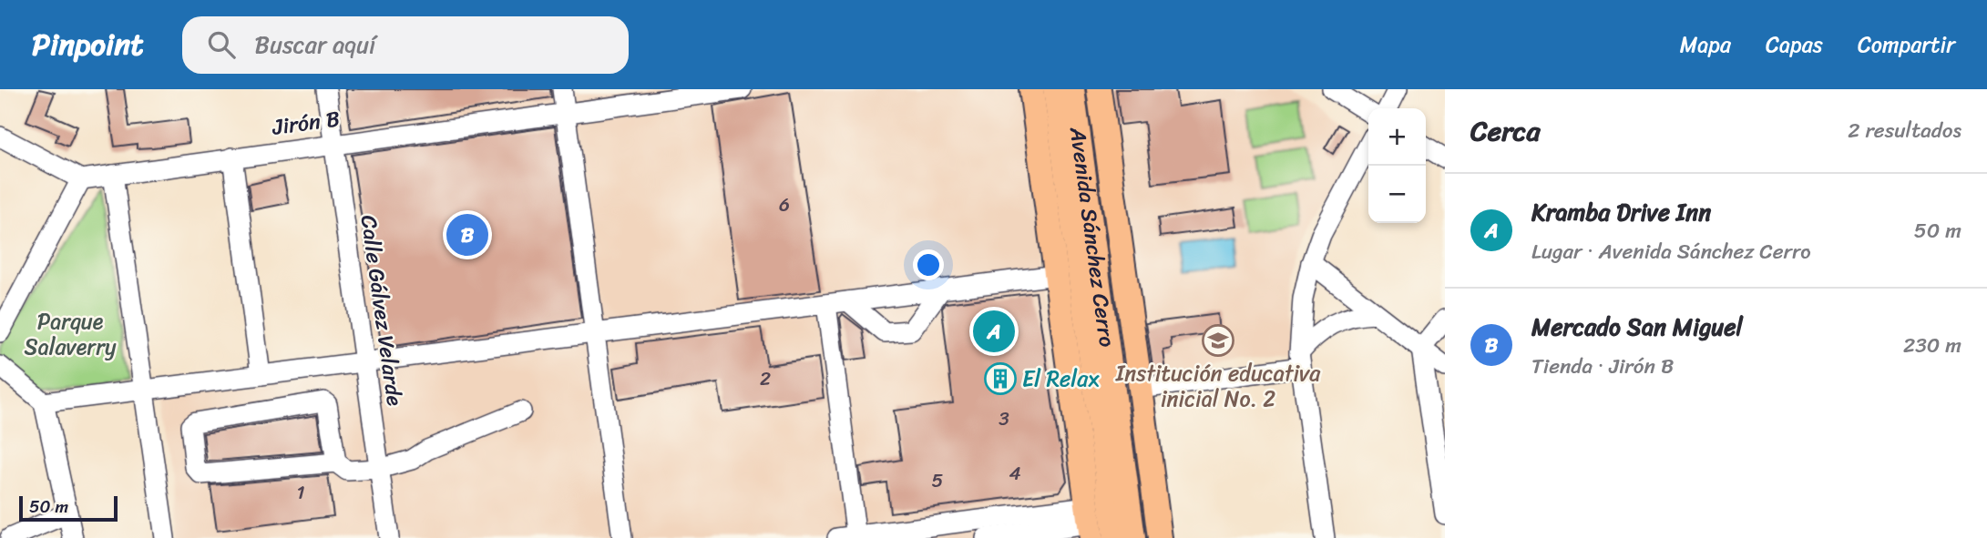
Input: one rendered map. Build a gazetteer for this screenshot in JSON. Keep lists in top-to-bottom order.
{
  "streets": {
    "main road": ["Avenida Sánchez Cerro"],
    "street": ["Jirón B", "Calle Gálvez Velarde"]
  },
  "crossings": [
    ["Jirón B", "Calle Gálvez Velarde"]
  ],
  "parks": ["Parque Salaverry"],
  "places": {
    "school or university": ["Institución educativa inicial No. 2"],
    "building": ["El Relax"]
  },
  "house_numbers": [
    "6",
    "2",
    "3",
    "4",
    "5",
    "1"
  ],
  "scale_bar": "50 m",
  "page": {
    "header": "Pinpoint",
    "search": "Buscar aquí",
    "nav": ["Mapa", "Capas", "Compartir"],
    "heading": ["Cerca", "2 resultados"],
    "map_buttons": ["+", "−"],
    "list": [
      {
        "mark": "A",
        "name": "Kramba Drive Inn",
        "note": "Lugar · Avenida Sánchez Cerro",
        "value": "50 m"
      },
      {
        "mark": "B",
        "name": "Mercado San Miguel",
        "note": "Tienda · Jirón B",
        "value": "230 m"
      }
    ],
    "pins": ["B", "A"],
    "scale": "50 m"
  }
}
